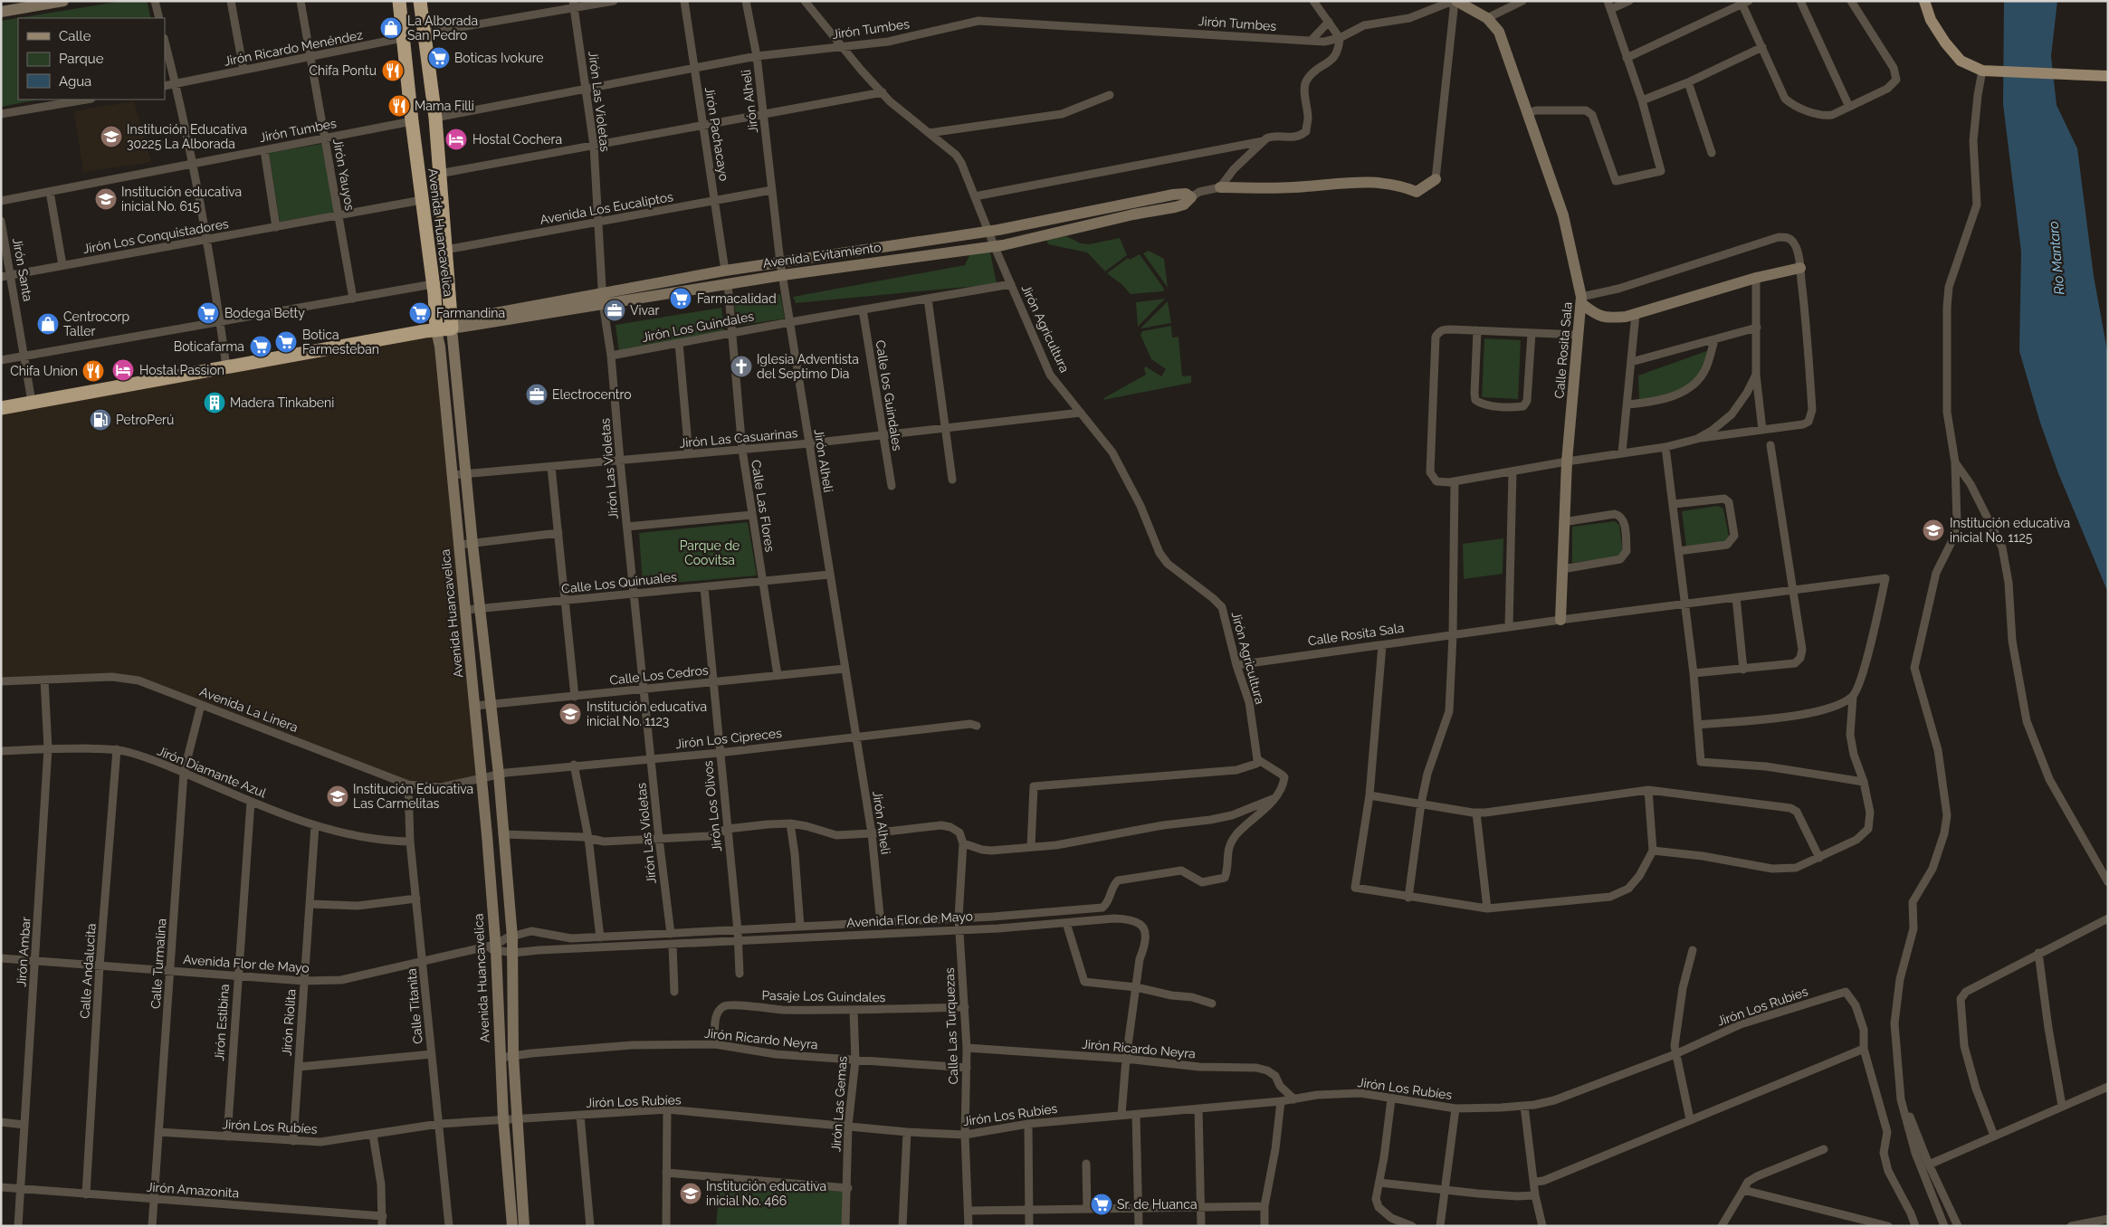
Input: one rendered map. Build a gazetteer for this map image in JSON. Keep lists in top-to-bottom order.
{
  "streets": {
    "highway": ["Avenida Huancavelica"],
    "street": [
      "Jirón Tumbes",
      "Jirón Ricardo Menéndez",
      "Jirón Las Violetas",
      "Jirón Alheli",
      "Jirón Pachacayo",
      "Jirón Yauyos",
      "Avenida Los Eucaliptos",
      "Jirón Los Conquistadores",
      "Avenida Evitamiento",
      "Jirón Santa",
      "Jirón Los Guindales",
      "Jirón Agricultura",
      "Calle Rosita Sala",
      "Calle los Guindales",
      "Jirón Las Casuarinas",
      "Calle Las Flores",
      "Calle Los Quinuales",
      "Calle Los Cedros",
      "Avenida La Linera",
      "Jirón Los Cipreces",
      "Jirón Diamante Azul",
      "Jirón Los Olivos",
      "Avenida Flor de Mayo",
      "Jirón Ambar",
      "Calle Turmalina",
      "Calle Andalucita",
      "Pasaje Los Guindales",
      "Calle Titanita",
      "Jirón Los Rubíes",
      "Jirón Estibina",
      "Jirón Riolita",
      "Calle Las Turquezas",
      "Jirón Ricardo Neyra",
      "Jirón Las Gemas",
      "Jirón Amazonita"
    ]
  },
  "crossings": [
    ["Jirón Tumbes", "Jirón Las Violetas"],
    ["Jirón Tumbes", "Jirón Alheli"],
    ["Jirón Tumbes", "Jirón Pachacayo"],
    ["Jirón Tumbes", "Jirón Yauyos"],
    ["Jirón Tumbes", "Avenida Huancavelica"],
    ["Jirón Tumbes", "Jirón Agricultura"],
    ["Jirón Ricardo Menéndez", "Jirón Las Violetas"],
    ["Jirón Ricardo Menéndez", "Jirón Yauyos"],
    ["Jirón Ricardo Menéndez", "Avenida Huancavelica"],
    ["Jirón Las Violetas", "Avenida Los Eucaliptos"],
    ["Jirón Las Violetas", "Avenida Evitamiento"],
    ["Jirón Las Violetas", "Jirón Los Guindales"],
    ["Jirón Las Violetas", "Jirón Las Casuarinas"],
    ["Jirón Las Violetas", "Calle Los Quinuales"],
    ["Jirón Las Violetas", "Calle Los Cedros"],
    ["Jirón Las Violetas", "Jirón Los Cipreces"],
    ["Jirón Las Violetas", "Avenida Flor de Mayo"],
    ["Jirón Alheli", "Avenida Los Eucaliptos"],
    ["Jirón Alheli", "Avenida Evitamiento"],
    ["Jirón Alheli", "Jirón Los Guindales"],
    ["Jirón Alheli", "Jirón Las Casuarinas"],
    ["Jirón Alheli", "Calle Los Quinuales"],
    ["Jirón Alheli", "Calle Los Cedros"],
    ["Jirón Alheli", "Jirón Los Cipreces"],
    ["Jirón Alheli", "Avenida Flor de Mayo"],
    ["Jirón Pachacayo", "Avenida Los Eucaliptos"],
    ["Jirón Pachacayo", "Avenida Evitamiento"],
    ["Jirón Yauyos", "Jirón Los Conquistadores"],
    ["Avenida Los Eucaliptos", "Avenida Huancavelica"],
    ["Avenida Huancavelica", "Jirón Los Conquistadores"],
    ["Avenida Huancavelica", "Avenida Evitamiento"],
    ["Avenida Huancavelica", "Jirón Las Casuarinas"],
    ["Avenida Huancavelica", "Calle Los Quinuales"],
    ["Avenida Huancavelica", "Calle Los Cedros"],
    ["Avenida Huancavelica", "Avenida La Linera"],
    ["Avenida Huancavelica", "Jirón Los Cipreces"],
    ["Avenida Huancavelica", "Avenida Flor de Mayo"],
    ["Avenida Huancavelica", "Jirón Los Rubíes"],
    ["Avenida Huancavelica", "Jirón Ricardo Neyra"],
    ["Jirón Los Conquistadores", "Jirón Santa"],
    ["Avenida Evitamiento", "Jirón Agricultura"],
    ["Avenida Evitamiento", "Calle Las Flores"],
    ["Jirón Los Guindales", "Jirón Agricultura"],
    ["Jirón Los Guindales", "Calle los Guindales"],
    ["Jirón Los Guindales", "Calle Las Flores"],
    ["Jirón Agricultura", "Calle Rosita Sala"],
    ["Jirón Agricultura", "Jirón Las Casuarinas"],
    ["Calle los Guindales", "Jirón Las Casuarinas"],
    ["Jirón Las Casuarinas", "Calle Las Flores"],
    ["Calle Las Flores", "Calle Los Quinuales"],
    ["Calle Las Flores", "Calle Los Cedros"],
    ["Calle Los Quinuales", "Jirón Los Olivos"],
    ["Calle Los Cedros", "Jirón Los Olivos"],
    ["Avenida La Linera", "Jirón Los Cipreces"],
    ["Avenida La Linera", "Jirón Ambar"],
    ["Avenida La Linera", "Calle Turmalina"],
    ["Avenida La Linera", "Calle Titanita"],
    ["Jirón Los Cipreces", "Jirón Los Olivos"],
    ["Jirón Diamante Azul", "Jirón Ambar"],
    ["Jirón Diamante Azul", "Calle Turmalina"],
    ["Jirón Diamante Azul", "Calle Andalucita"],
    ["Jirón Diamante Azul", "Calle Titanita"],
    ["Jirón Diamante Azul", "Jirón Estibina"],
    ["Jirón Diamante Azul", "Jirón Riolita"],
    ["Jirón Los Olivos", "Avenida Flor de Mayo"],
    ["Avenida Flor de Mayo", "Jirón Ambar"],
    ["Avenida Flor de Mayo", "Calle Turmalina"],
    ["Avenida Flor de Mayo", "Calle Andalucita"],
    ["Avenida Flor de Mayo", "Calle Titanita"],
    ["Avenida Flor de Mayo", "Jirón Los Rubíes"],
    ["Avenida Flor de Mayo", "Jirón Estibina"],
    ["Avenida Flor de Mayo", "Jirón Riolita"],
    ["Avenida Flor de Mayo", "Calle Las Turquezas"],
    ["Avenida Flor de Mayo", "Jirón Ricardo Neyra"],
    ["Jirón Ambar", "Jirón Amazonita"],
    ["Calle Turmalina", "Jirón Los Rubíes"],
    ["Calle Turmalina", "Jirón Amazonita"],
    ["Calle Andalucita", "Jirón Amazonita"],
    ["Pasaje Los Guindales", "Calle Las Turquezas"],
    ["Pasaje Los Guindales", "Jirón Ricardo Neyra"],
    ["Pasaje Los Guindales", "Jirón Las Gemas"],
    ["Calle Titanita", "Jirón Los Rubíes"],
    ["Jirón Los Rubíes", "Jirón Estibina"],
    ["Jirón Los Rubíes", "Jirón Riolita"],
    ["Jirón Los Rubíes", "Calle Las Turquezas"],
    ["Jirón Los Rubíes", "Jirón Ricardo Neyra"],
    ["Jirón Los Rubíes", "Jirón Las Gemas"],
    ["Calle Las Turquezas", "Jirón Ricardo Neyra"],
    ["Jirón Ricardo Neyra", "Jirón Las Gemas"]
  ],
  "water": ["Río Mantaro"],
  "parks": ["Parque de Coovitsa"],
  "places": {
    "shop": ["La Alborada San Pedro", "Centrocorp Taller"],
    "supermarket": [
      "Boticas Ivokure",
      "Farmacalidad",
      "Bodega Betty",
      "Farmandina",
      "Botica Farmesteban",
      "Boticafarma",
      "Sr. de Huanca"
    ],
    "restaurant": ["Chifa Pontu", "Mama Filli", "Chifa Union"],
    "school or university": [
      "Institución Educativa 30225 La Alborada",
      "Institución educativa inicial No. 615",
      "Institución educativa inicial No. 1125",
      "Institución educativa inicial No. 1123",
      "Institución Educativa Las Carmelitas",
      "Institución educativa inicial No. 466"
    ],
    "hotel": ["Hostal Cochera", "Hostal Passion"],
    "office": ["Vivar", "Electrocentro"],
    "church": ["Iglesia Adventista del Septimo Dia"],
    "building": ["Madera Tinkabeni"],
    "fuel station": ["PetroPerú"]
  },
  "legend": ["Calle", "Parque", "Agua"]
}
